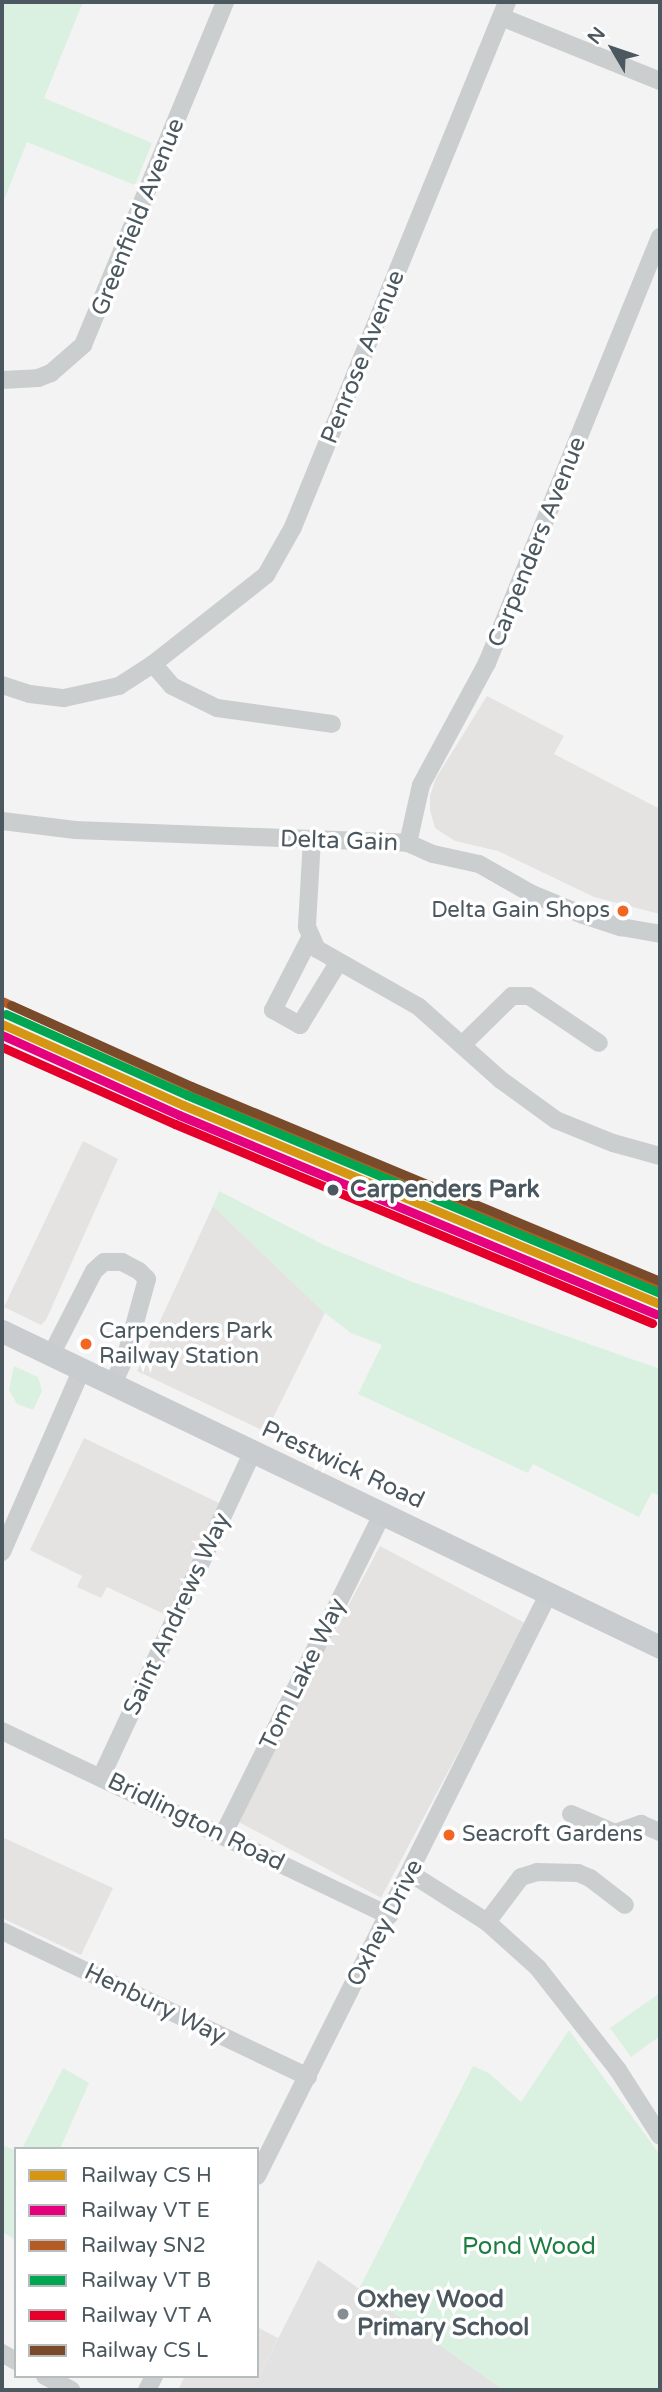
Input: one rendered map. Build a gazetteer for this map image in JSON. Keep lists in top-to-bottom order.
{
  "streets": {
    "main road": ["Prestwick Road"],
    "street": [
      "Greenfield Avenue",
      "Penrose Avenue",
      "Carpenders Avenue",
      "Delta Gain",
      "Saint Andrews Way",
      "Tom Lake Way",
      "Bridlington Road",
      "Oxhey Drive",
      "Henbury Way"
    ]
  },
  "crossings": [
    ["Carpenders Avenue", "Delta Gain"],
    ["Prestwick Road", "Saint Andrews Way"],
    ["Prestwick Road", "Tom Lake Way"],
    ["Prestwick Road", "Oxhey Drive"],
    ["Saint Andrews Way", "Bridlington Road"],
    ["Tom Lake Way", "Bridlington Road"],
    ["Bridlington Road", "Oxhey Drive"],
    ["Oxhey Drive", "Henbury Way"]
  ],
  "parks": ["Pond Wood"],
  "places": [
    "Delta Gain Shops",
    "Carpenders Park",
    "Carpenders Park Railway Station",
    "Seacroft Gardens",
    "Oxhey Wood Primary School"
  ],
  "lines": ["rail line SN2"],
  "legend": [
    "Railway CS H",
    "Railway VT E",
    "Railway SN2",
    "Railway VT B",
    "Railway VT A",
    "Railway CS L"
  ],
  "north": "top left"
}
